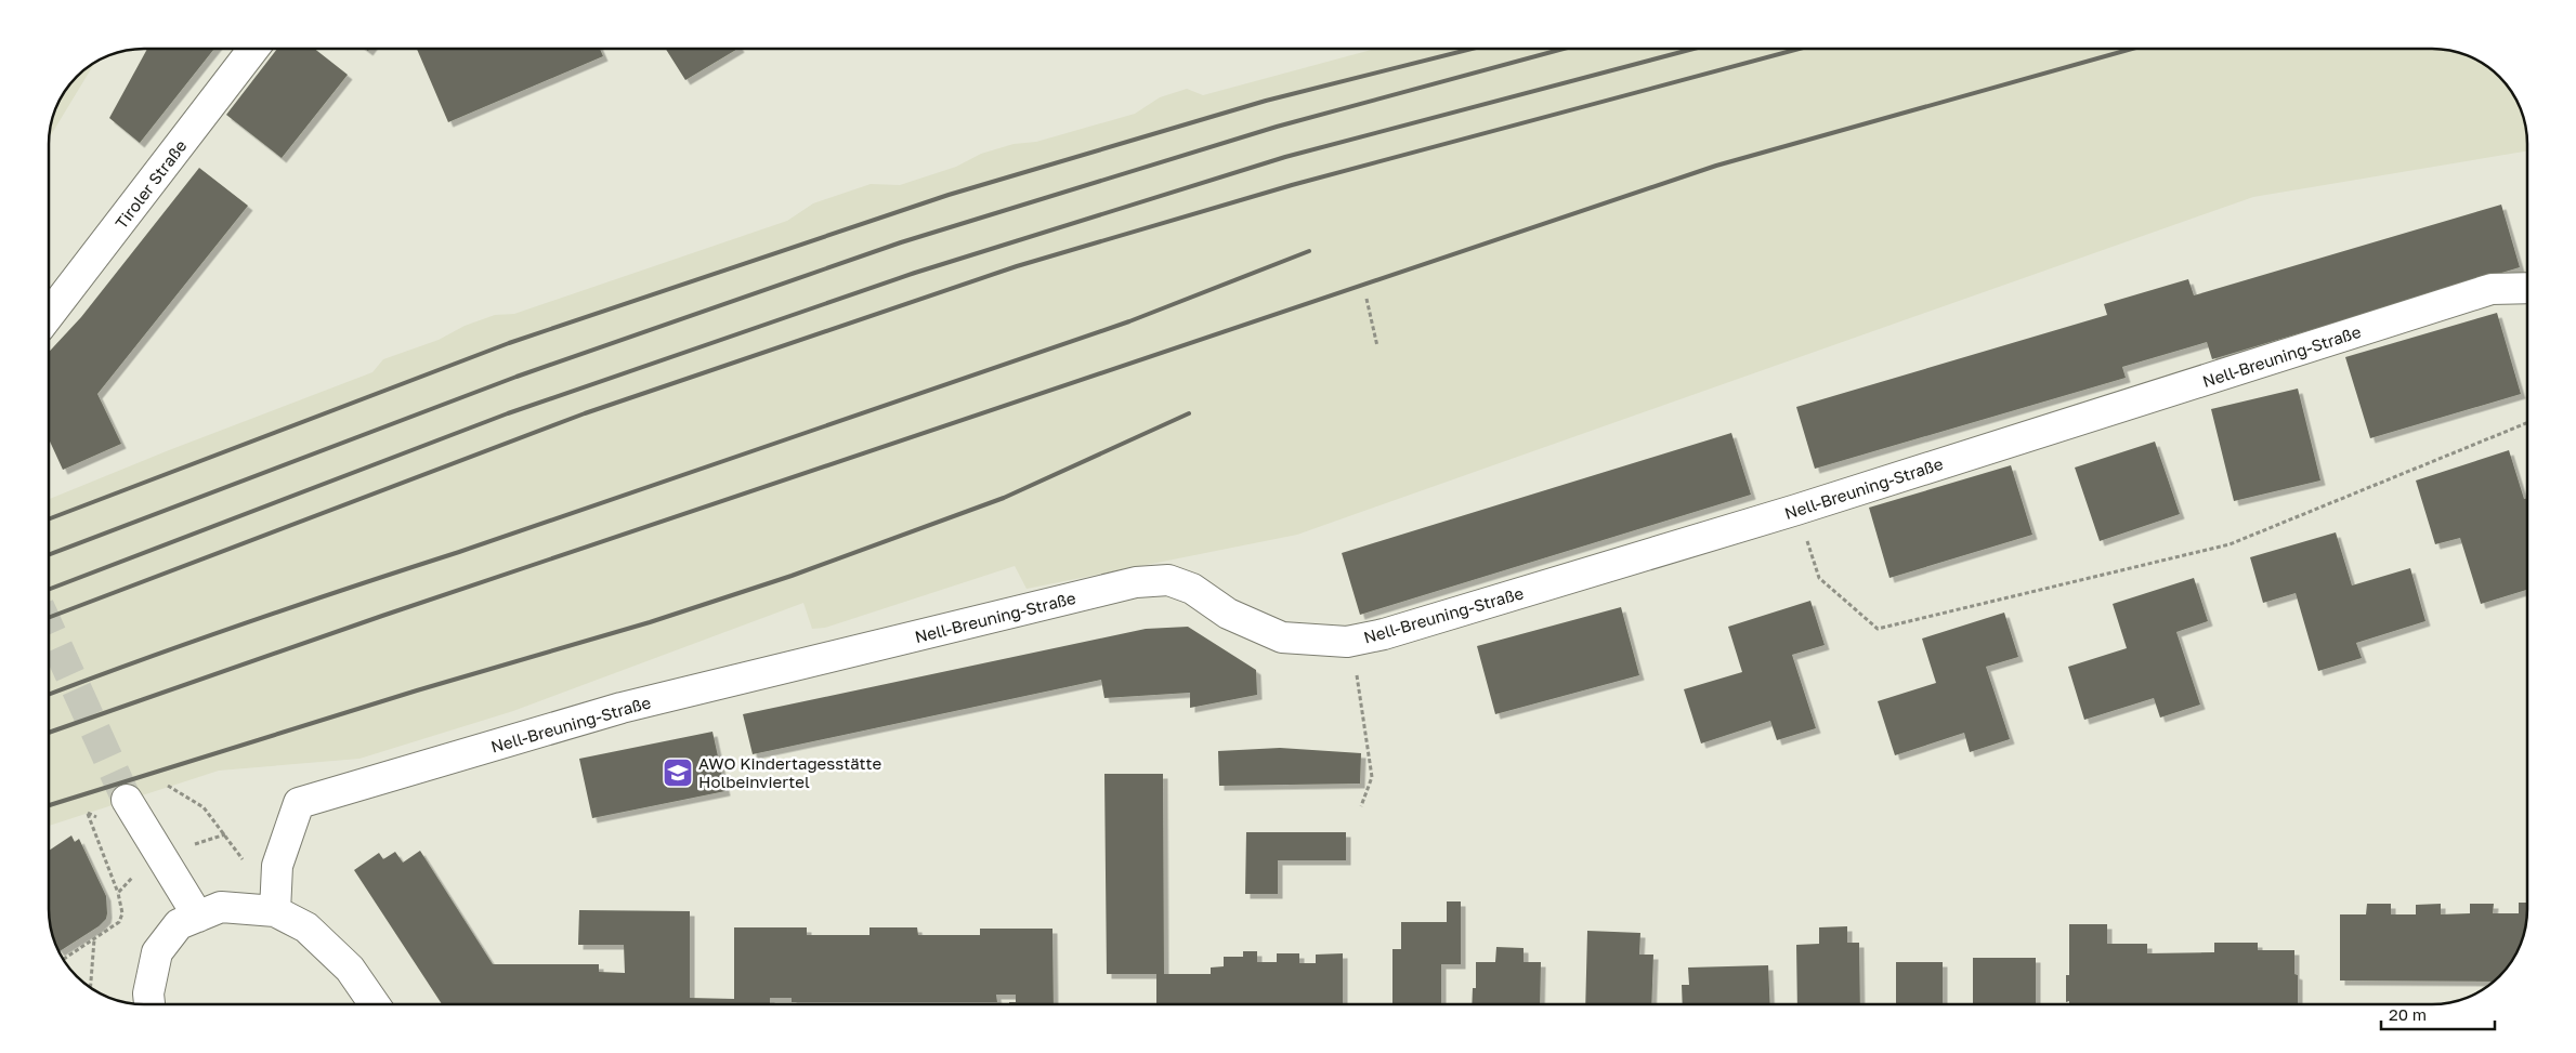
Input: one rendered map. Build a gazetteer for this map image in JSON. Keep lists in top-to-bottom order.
{
  "streets": {
    "street": ["Tiroler Straße", "Nell-Breuning-Straße"]
  },
  "places": {
    "school or university": ["AWO Kindertagesstätte Holbeinviertel"]
  },
  "scale_bar": "20 m"
}
